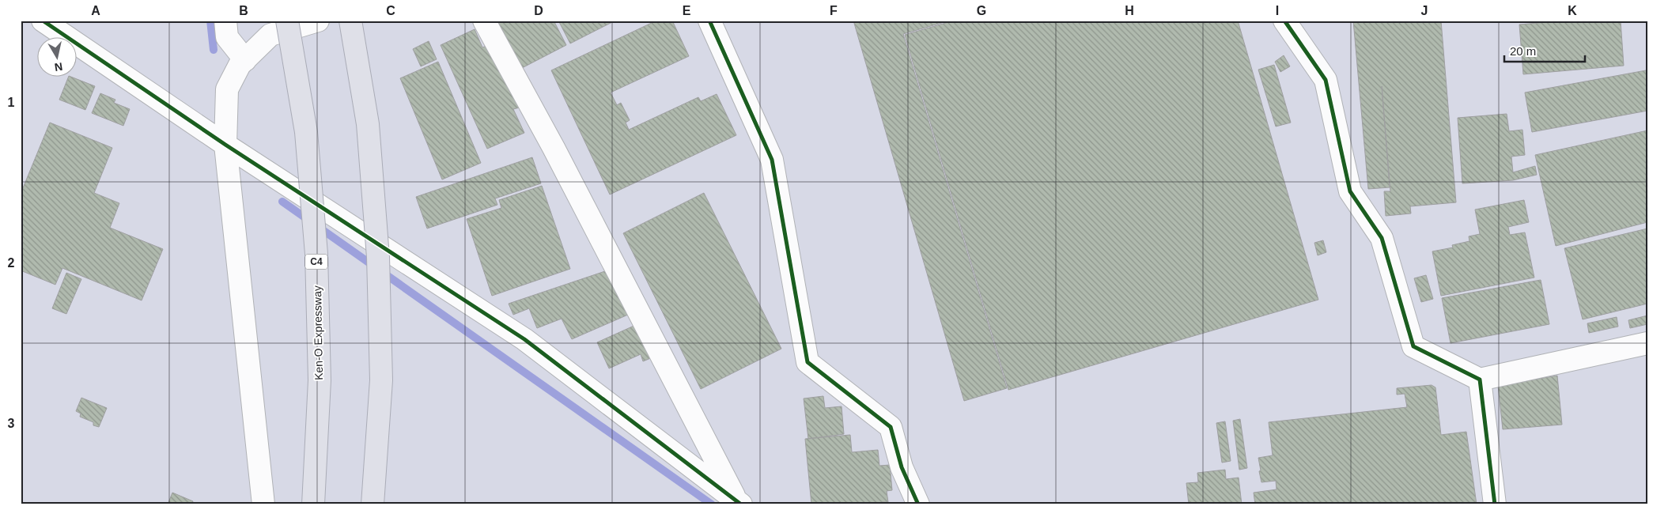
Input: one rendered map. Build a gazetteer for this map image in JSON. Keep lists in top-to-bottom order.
{
  "streets": {
    "highway": ["C4", "Ken-O Expressway"]
  },
  "scale_bar": "20 m",
  "north": "bottom",
  "grid": {
    "columns": [
      "A",
      "B",
      "C",
      "D",
      "E",
      "F",
      "G",
      "H",
      "I",
      "J",
      "K"
    ],
    "rows": ["1", "2", "3"]
  }
}
